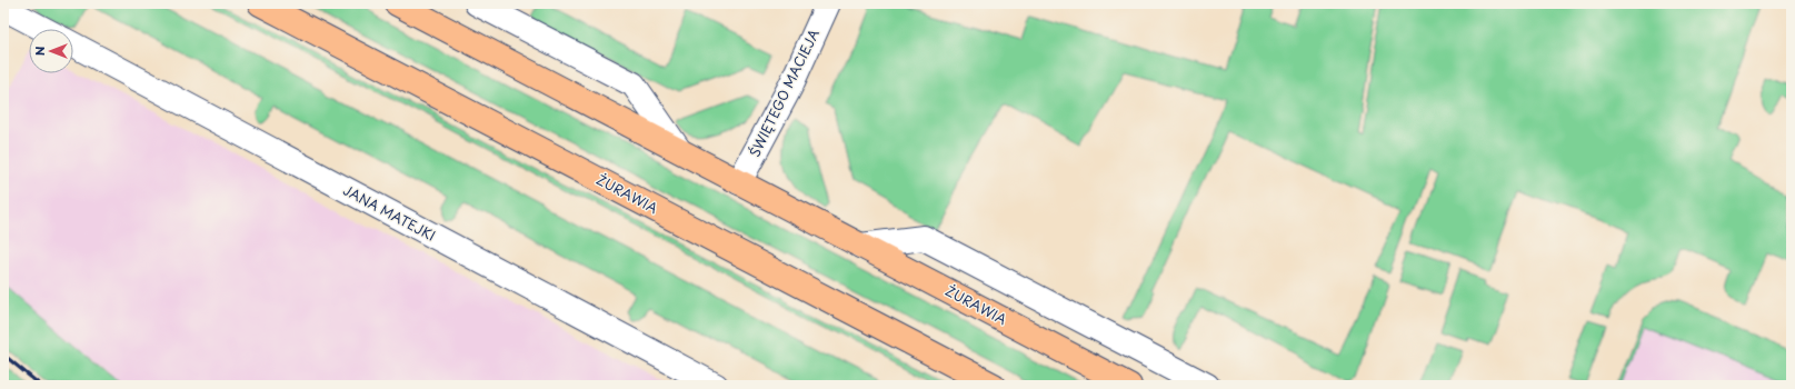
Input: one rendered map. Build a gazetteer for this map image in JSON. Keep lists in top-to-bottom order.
{
  "streets": {
    "main road": ["ŻURAWIA"],
    "street": ["ŚWIĘTEGO MACIEJA", "JANA MATEJKI"]
  },
  "crossings": [
    ["ŚWIĘTEGO MACIEJA", "ŻURAWIA"]
  ],
  "north": "left"
}
